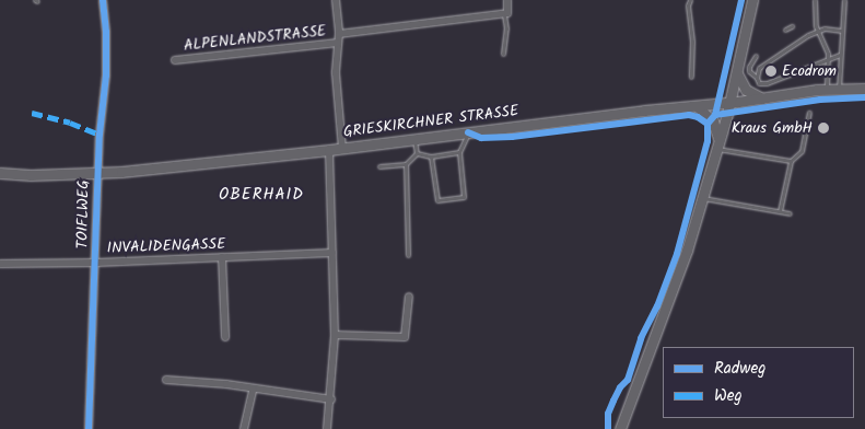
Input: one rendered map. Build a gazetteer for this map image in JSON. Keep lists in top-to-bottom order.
{
  "streets": {
    "main road": ["GRIESKIRCHNER STRASSE"],
    "street": ["ALPENLANDSTRASSE", "TOIFLWEG", "INVALIDENGASSE"]
  },
  "crossings": [
    ["GRIESKIRCHNER STRASSE", "TOIFLWEG"],
    ["TOIFLWEG", "INVALIDENGASSE"]
  ],
  "districts": ["OBERHAID"],
  "places": ["Ecodrom", "Kraus GmbH"],
  "legend": ["Radweg", "Weg"]
}
